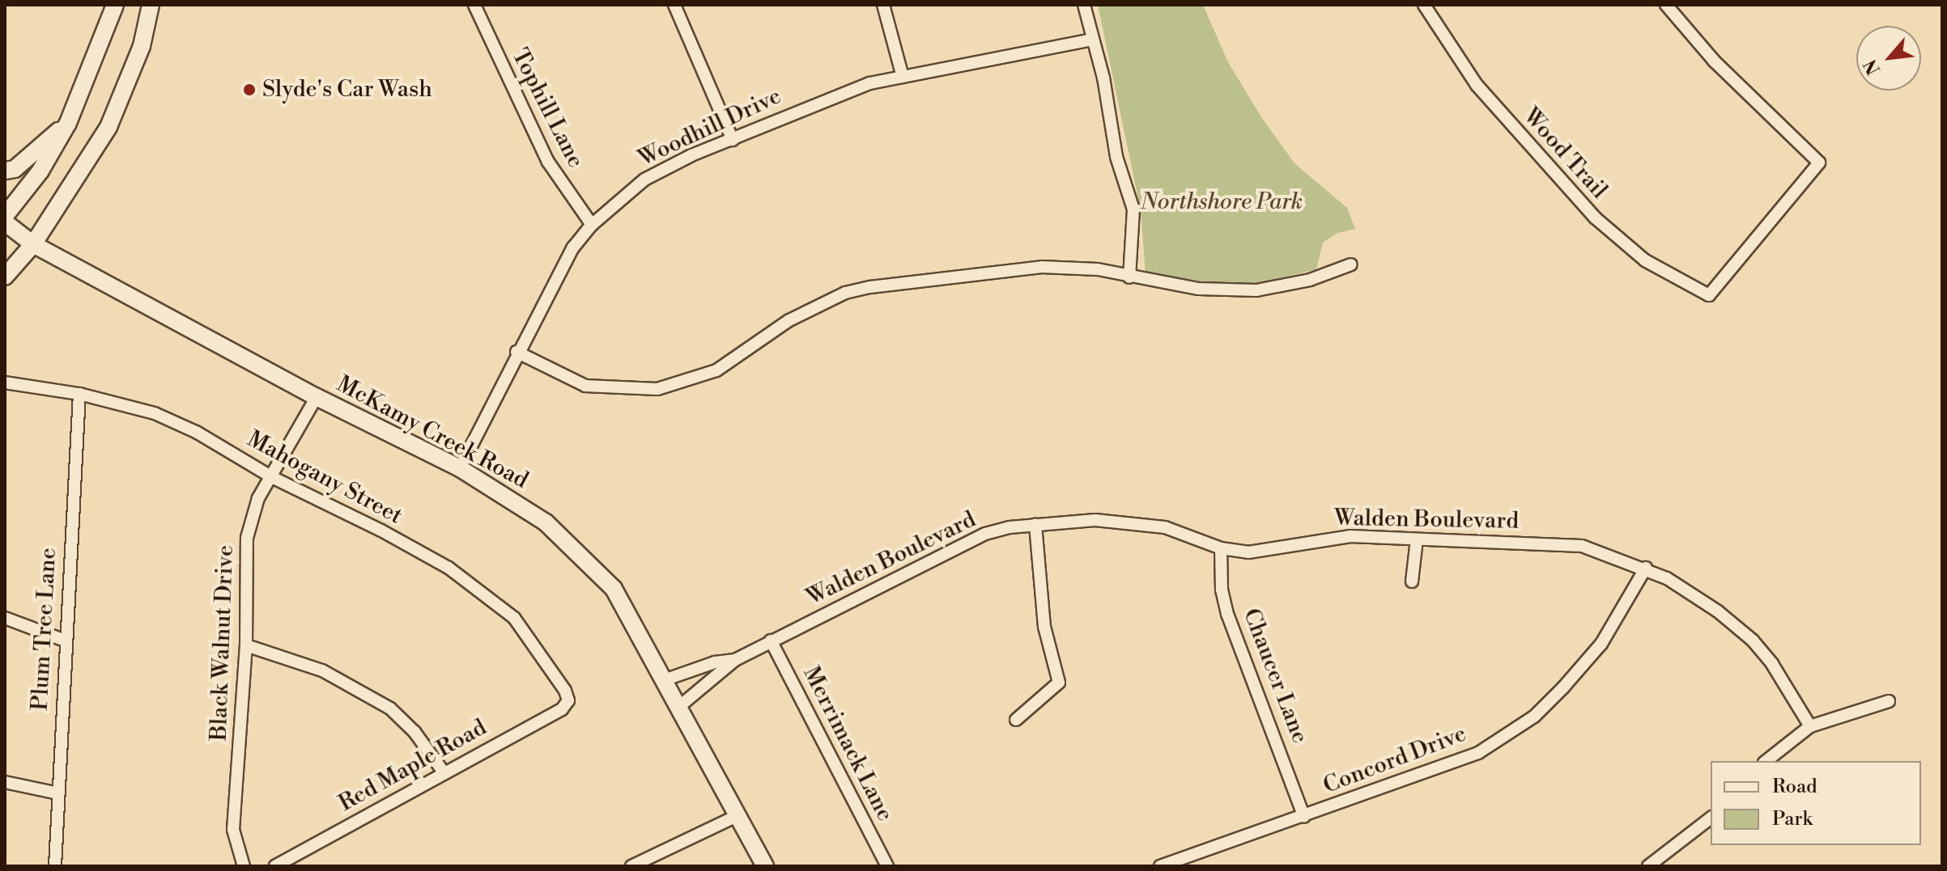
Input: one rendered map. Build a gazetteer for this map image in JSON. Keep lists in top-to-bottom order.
{
  "streets": {
    "street": [
      "Tophill Lane",
      "Woodhill Drive",
      "Wood Trail",
      "McKamy Creek Road",
      "Mahogany Street",
      "Walden Boulevard",
      "Plum Tree Lane",
      "Black Walnut Drive",
      "Chaucer Lane",
      "Merrimack Lane",
      "Concord Drive",
      "Red Maple Road"
    ]
  },
  "crossings": [
    ["Tophill Lane", "Woodhill Drive"],
    ["Woodhill Drive", "McKamy Creek Road"],
    ["McKamy Creek Road", "Walden Boulevard"],
    ["McKamy Creek Road", "Black Walnut Drive"],
    ["Mahogany Street", "Plum Tree Lane"],
    ["Mahogany Street", "Black Walnut Drive"],
    ["Mahogany Street", "Red Maple Road"],
    ["Walden Boulevard", "Chaucer Lane"],
    ["Walden Boulevard", "Merrimack Lane"],
    ["Walden Boulevard", "Concord Drive"],
    ["Chaucer Lane", "Concord Drive"]
  ],
  "parks": ["Northshore Park"],
  "places": ["Slyde's Car Wash"],
  "legend": ["Road", "Park"],
  "north": "bottom left"
}
